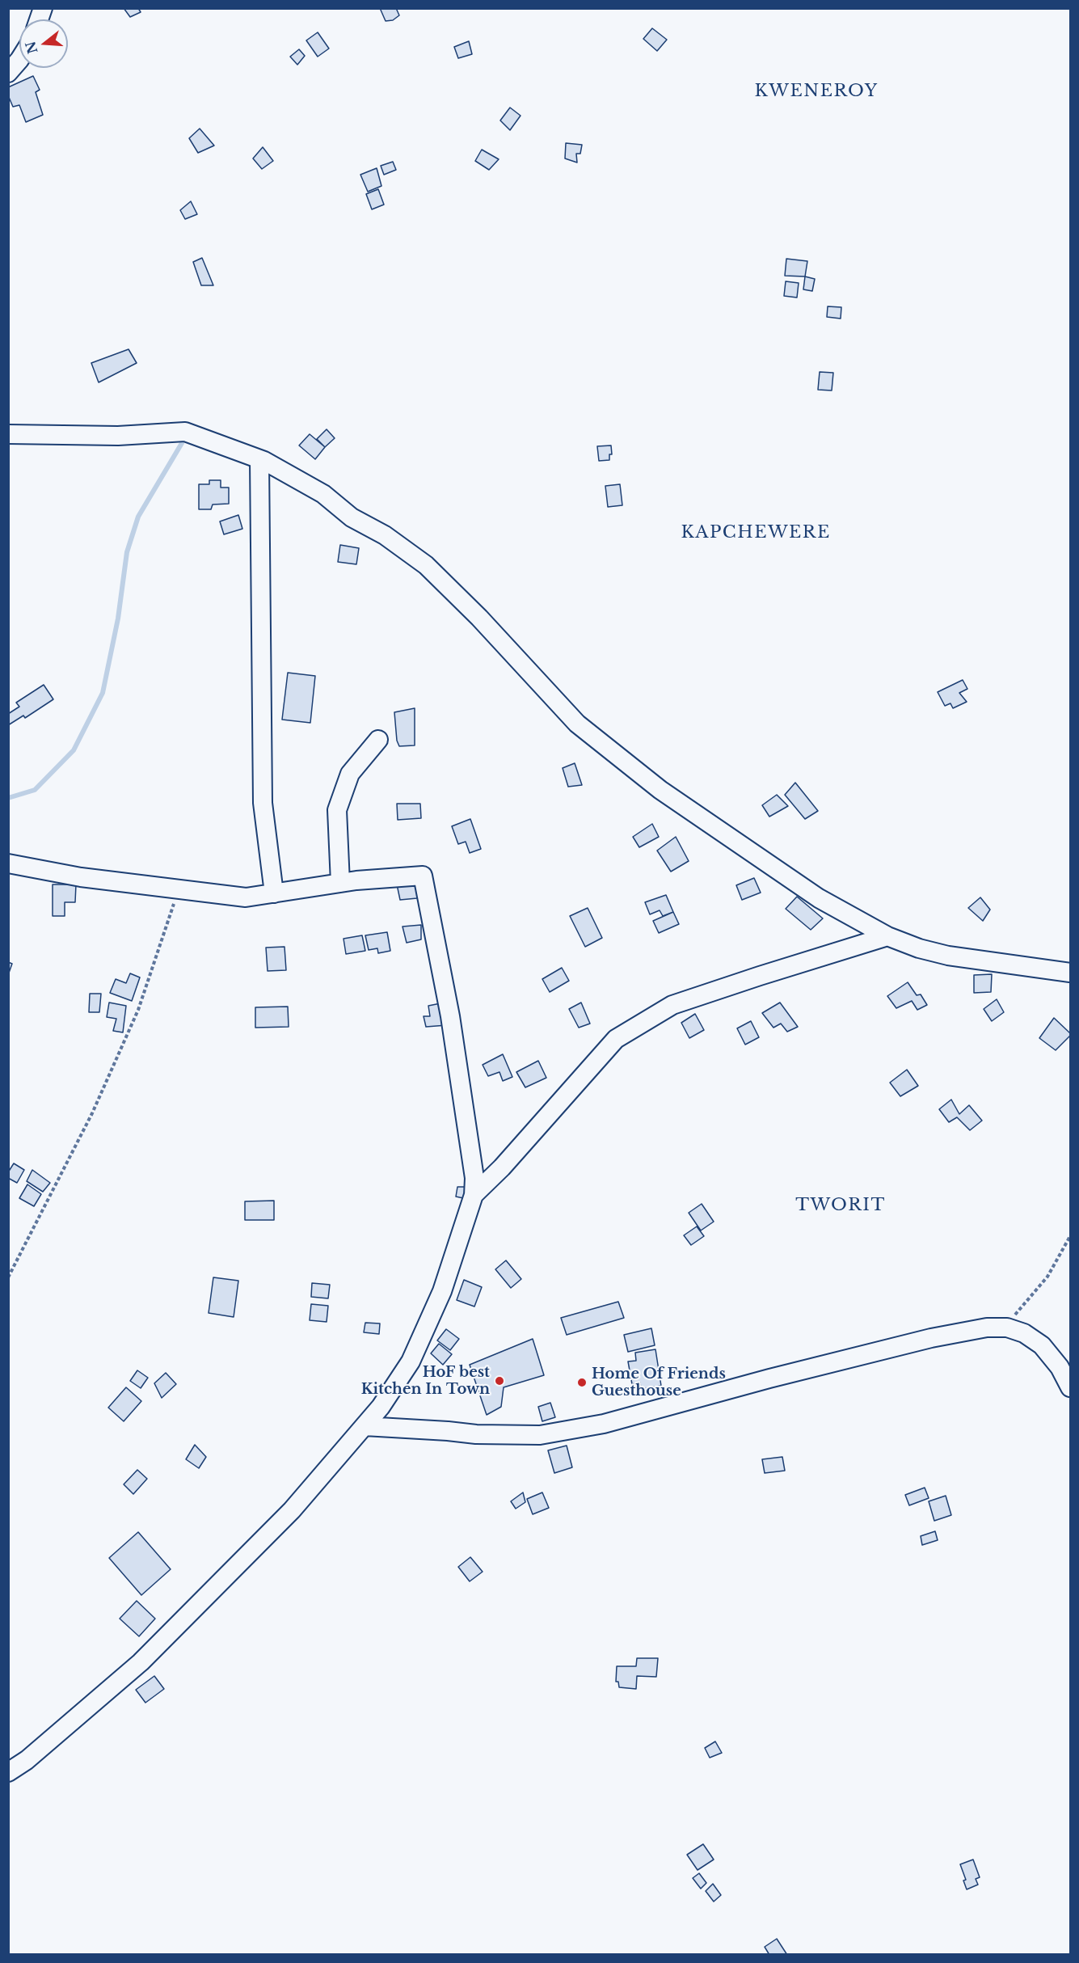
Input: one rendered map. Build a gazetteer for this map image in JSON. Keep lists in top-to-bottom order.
{
  "districts": ["KWENEROY", "KAPCHEWERE", "TWORIT"],
  "places": ["HoF best Kitchen In Town", "Home Of Friends Guesthouse"],
  "north": "left"
}
